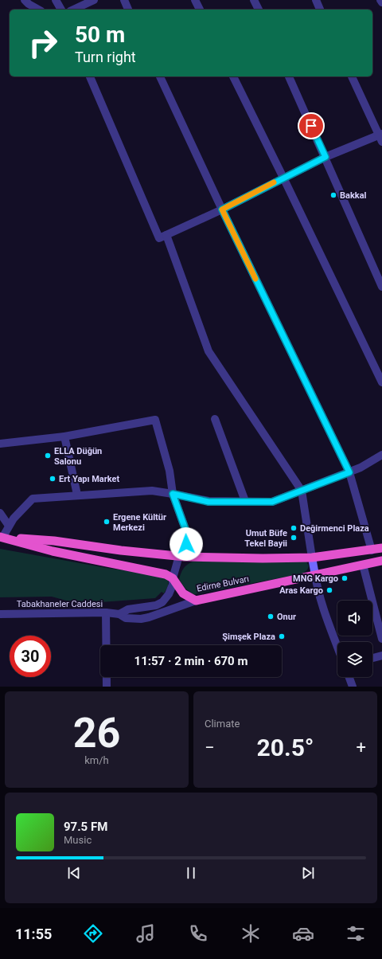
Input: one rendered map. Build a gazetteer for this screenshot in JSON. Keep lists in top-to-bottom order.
{
  "streets": {
    "highway": ["Edirne Bulvarı"],
    "street": ["Tabakhaneler Caddesi"]
  },
  "crossings": [
    ["Edirne Bulvarı", "Tabakhaneler Caddesi"]
  ],
  "places": [
    "Bakkal",
    "ELLA Düğün Salonu",
    "Ert Yapı Market",
    "Ergene Kültür Merkezi",
    "Değirmenci Plaza",
    "Umut Büfe Tekel Bayii",
    "MNG Kargo",
    "Aras Kargo",
    "Onur",
    "Şimşek Plaza"
  ],
  "page": {
    "turn": ["50 m", "Turn right"],
    "limit": "30",
    "trip": "11:57 · 2 min · 670 m",
    "tile": [
      ["26", "km/h"],
      "Climate"
    ],
    "heat": ["−", "20.5°", "+"],
    "song": ["97.5 FM", "Music"],
    "tabs": "11:55"
  }
}
